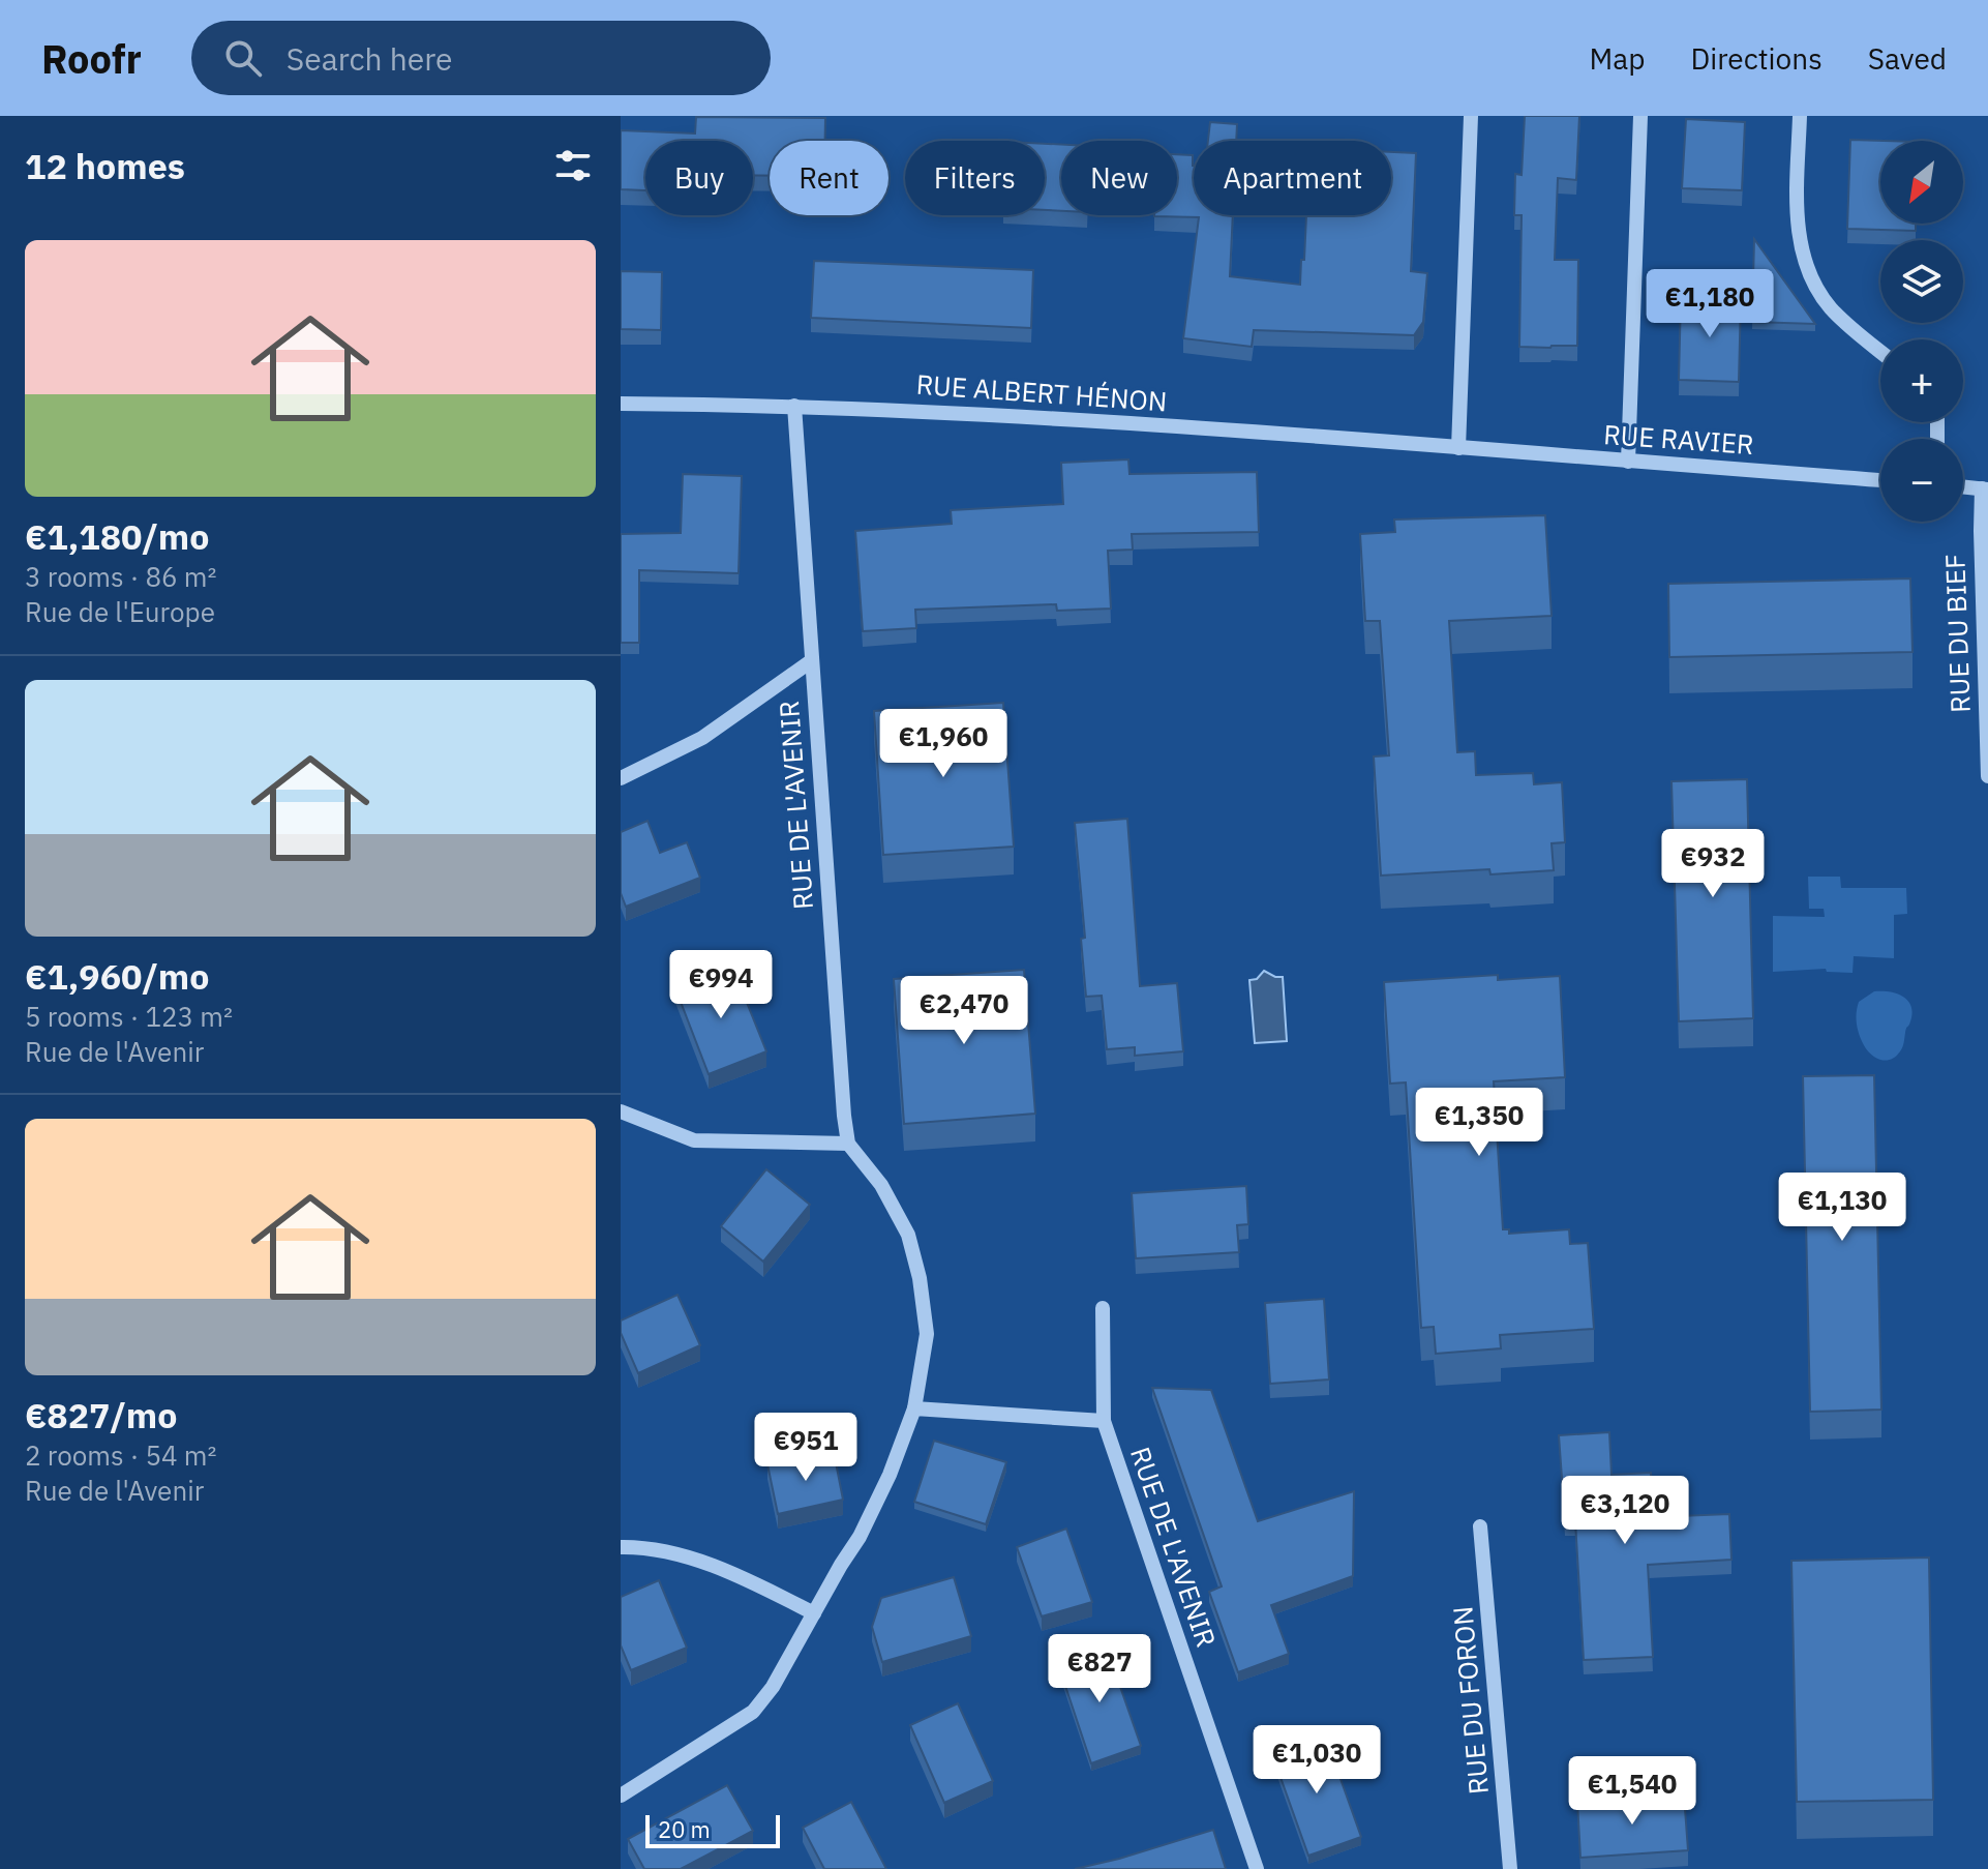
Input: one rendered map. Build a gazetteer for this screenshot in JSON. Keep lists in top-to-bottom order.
{
  "streets": {
    "street": [
      "RUE ALBERT HÉNON",
      "RUE RAVIER",
      "RUE DU BIEF",
      "RUE DE L'AVENIR",
      "RUE DU FORON"
    ]
  },
  "crossings": [
    ["RUE ALBERT HÉNON", "RUE RAVIER"],
    ["RUE ALBERT HÉNON", "RUE DE L'AVENIR"]
  ],
  "scale_bar": "20 m",
  "north": "bottom left",
  "page": {
    "header": "Roofr",
    "search": "Search here",
    "nav": ["Map", "Directions", "Saved"],
    "heading": "12 homes",
    "map_buttons": ["+", "−"],
    "chip": [
      "Buy",
      "Rent",
      "Filters",
      "New",
      "Apartment"
    ],
    "list": [
      {
        "name": "€1,180/mo",
        "note": "3 rooms · 86 m² · Rue de l'Europe"
      },
      {
        "name": "€1,960/mo",
        "note": "5 rooms · 123 m² · Rue de l'Avenir"
      },
      {
        "name": "€827/mo",
        "note": "2 rooms · 54 m² · Rue de l'Avenir"
      }
    ],
    "price": [
      "€1,180",
      "€1,960",
      "€932",
      "€994",
      "€2,470",
      "€1,350",
      "€1,130",
      "€951",
      "€3,120",
      "€827",
      "€1,030",
      "€1,540"
    ],
    "scale": "20 m"
  }
}
